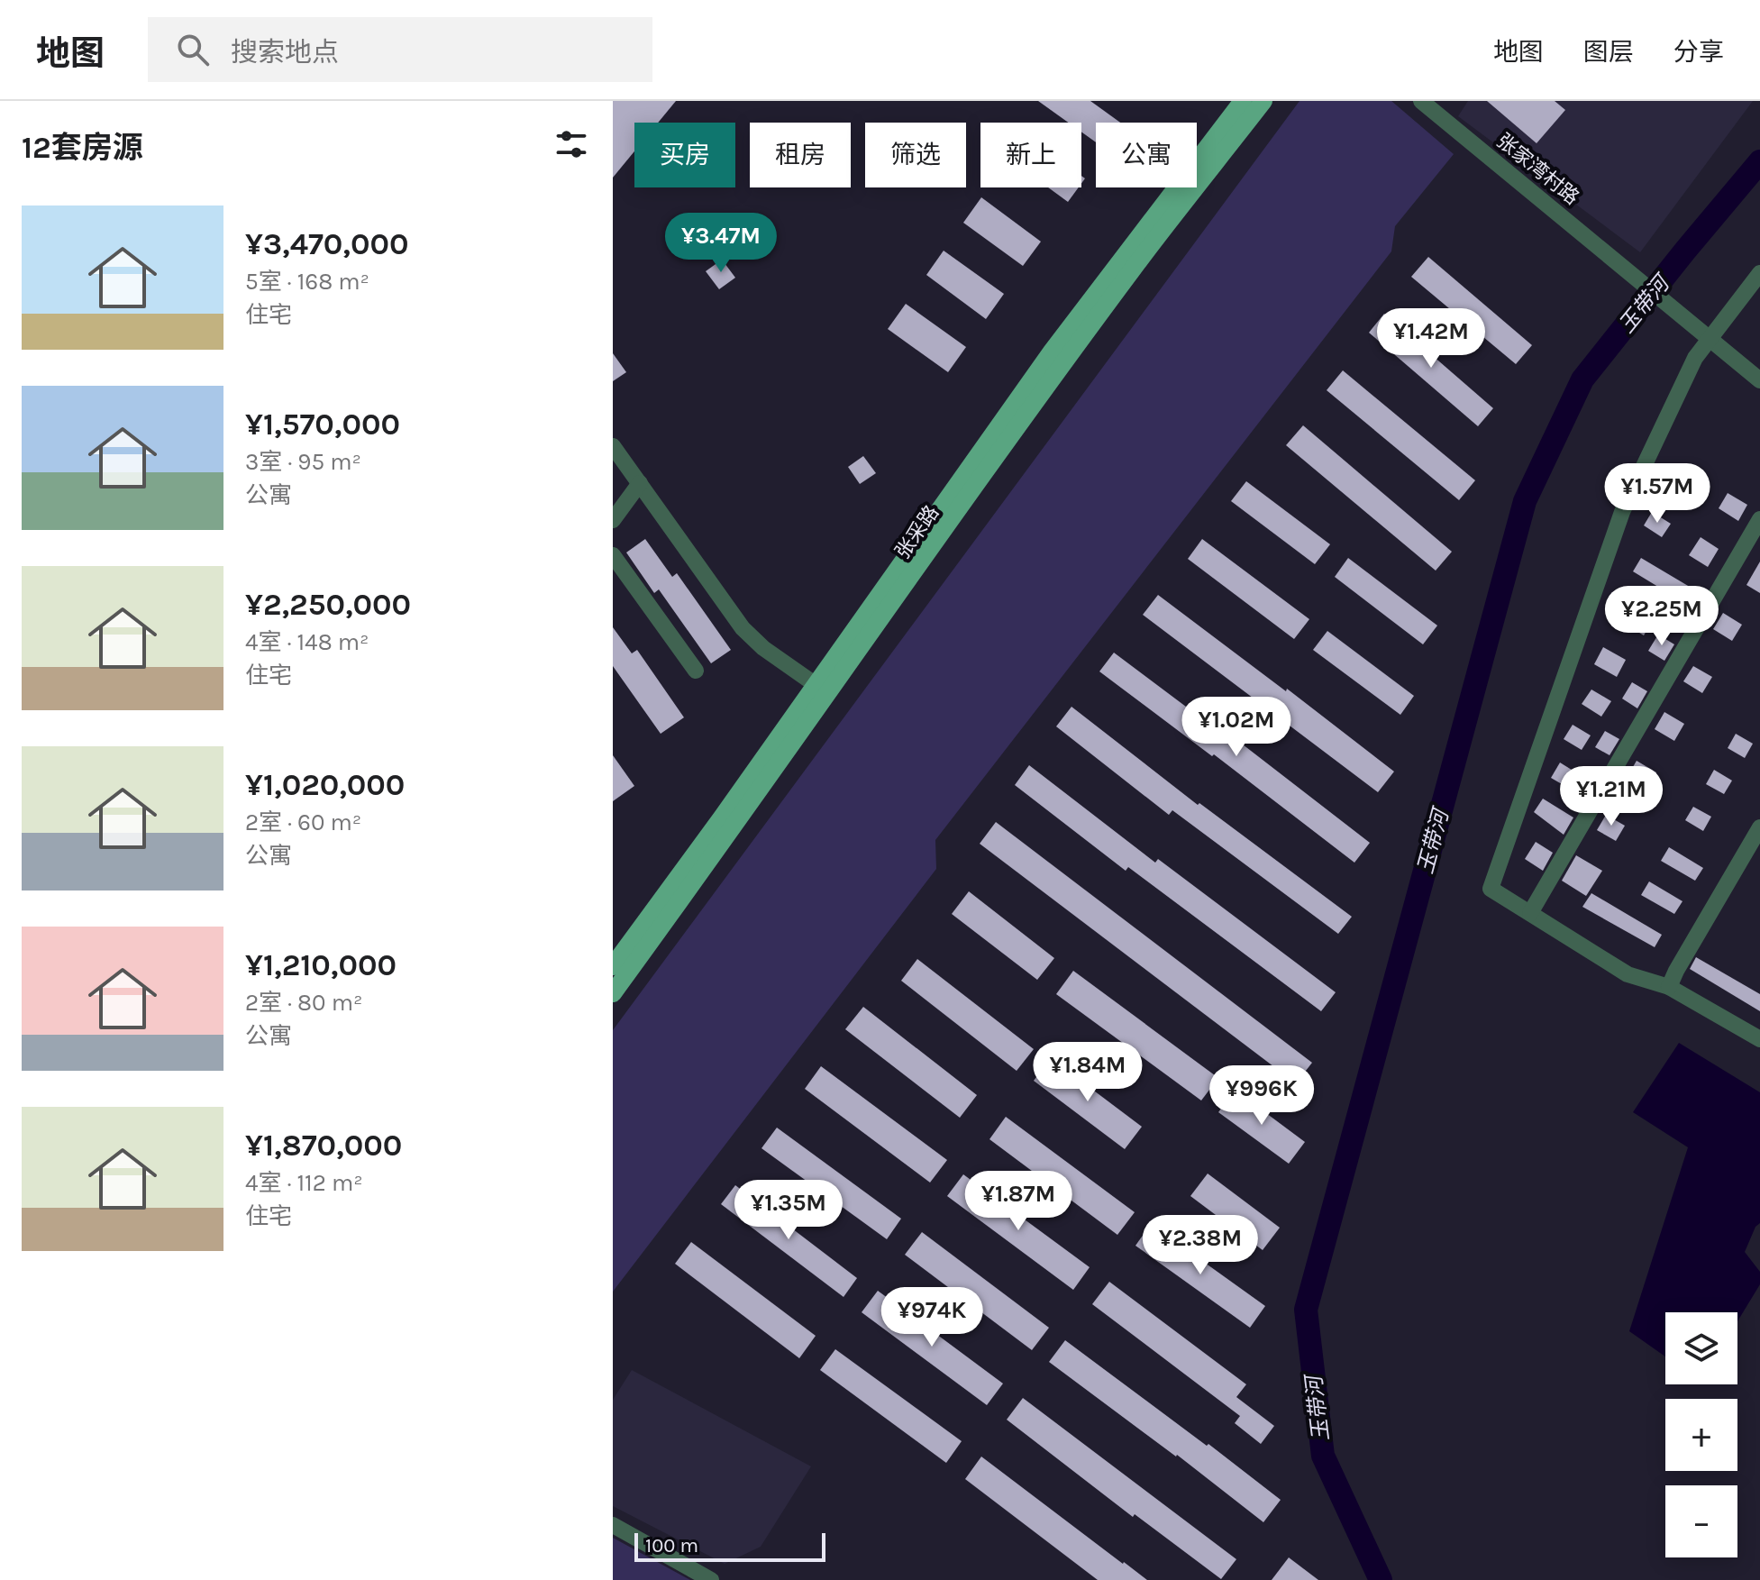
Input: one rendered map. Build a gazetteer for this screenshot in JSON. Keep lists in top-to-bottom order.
{
  "streets": {
    "main road": ["张采路"],
    "street": ["张家湾村路"]
  },
  "water": ["玉带河"],
  "scale_bar": "100 m",
  "page": {
    "header": "地图",
    "search": "搜索地点",
    "nav": ["地图", "图层", "分享"],
    "heading": "12套房源",
    "chip": [
      "买房",
      "租房",
      "筛选",
      "新上",
      "公寓"
    ],
    "list": [
      {
        "name": "¥3,470,000",
        "note": "5室 · 168 m² · 住宅"
      },
      {
        "name": "¥1,570,000",
        "note": "3室 · 95 m² · 公寓"
      },
      {
        "name": "¥2,250,000",
        "note": "4室 · 148 m² · 住宅"
      },
      {
        "name": "¥1,020,000",
        "note": "2室 · 60 m² · 公寓"
      },
      {
        "name": "¥1,210,000",
        "note": "2室 · 80 m² · 公寓"
      },
      {
        "name": "¥1,870,000",
        "note": "4室 · 112 m² · 住宅"
      }
    ],
    "price": [
      "¥3.47M",
      "¥1.42M",
      "¥1.57M",
      "¥2.25M",
      "¥1.02M",
      "¥1.21M",
      "¥1.84M",
      "¥996K",
      "¥1.87M",
      "¥1.35M",
      "¥2.38M",
      "¥974K"
    ],
    "map_buttons": ["+", "−"],
    "scale": "100 m"
  }
}
